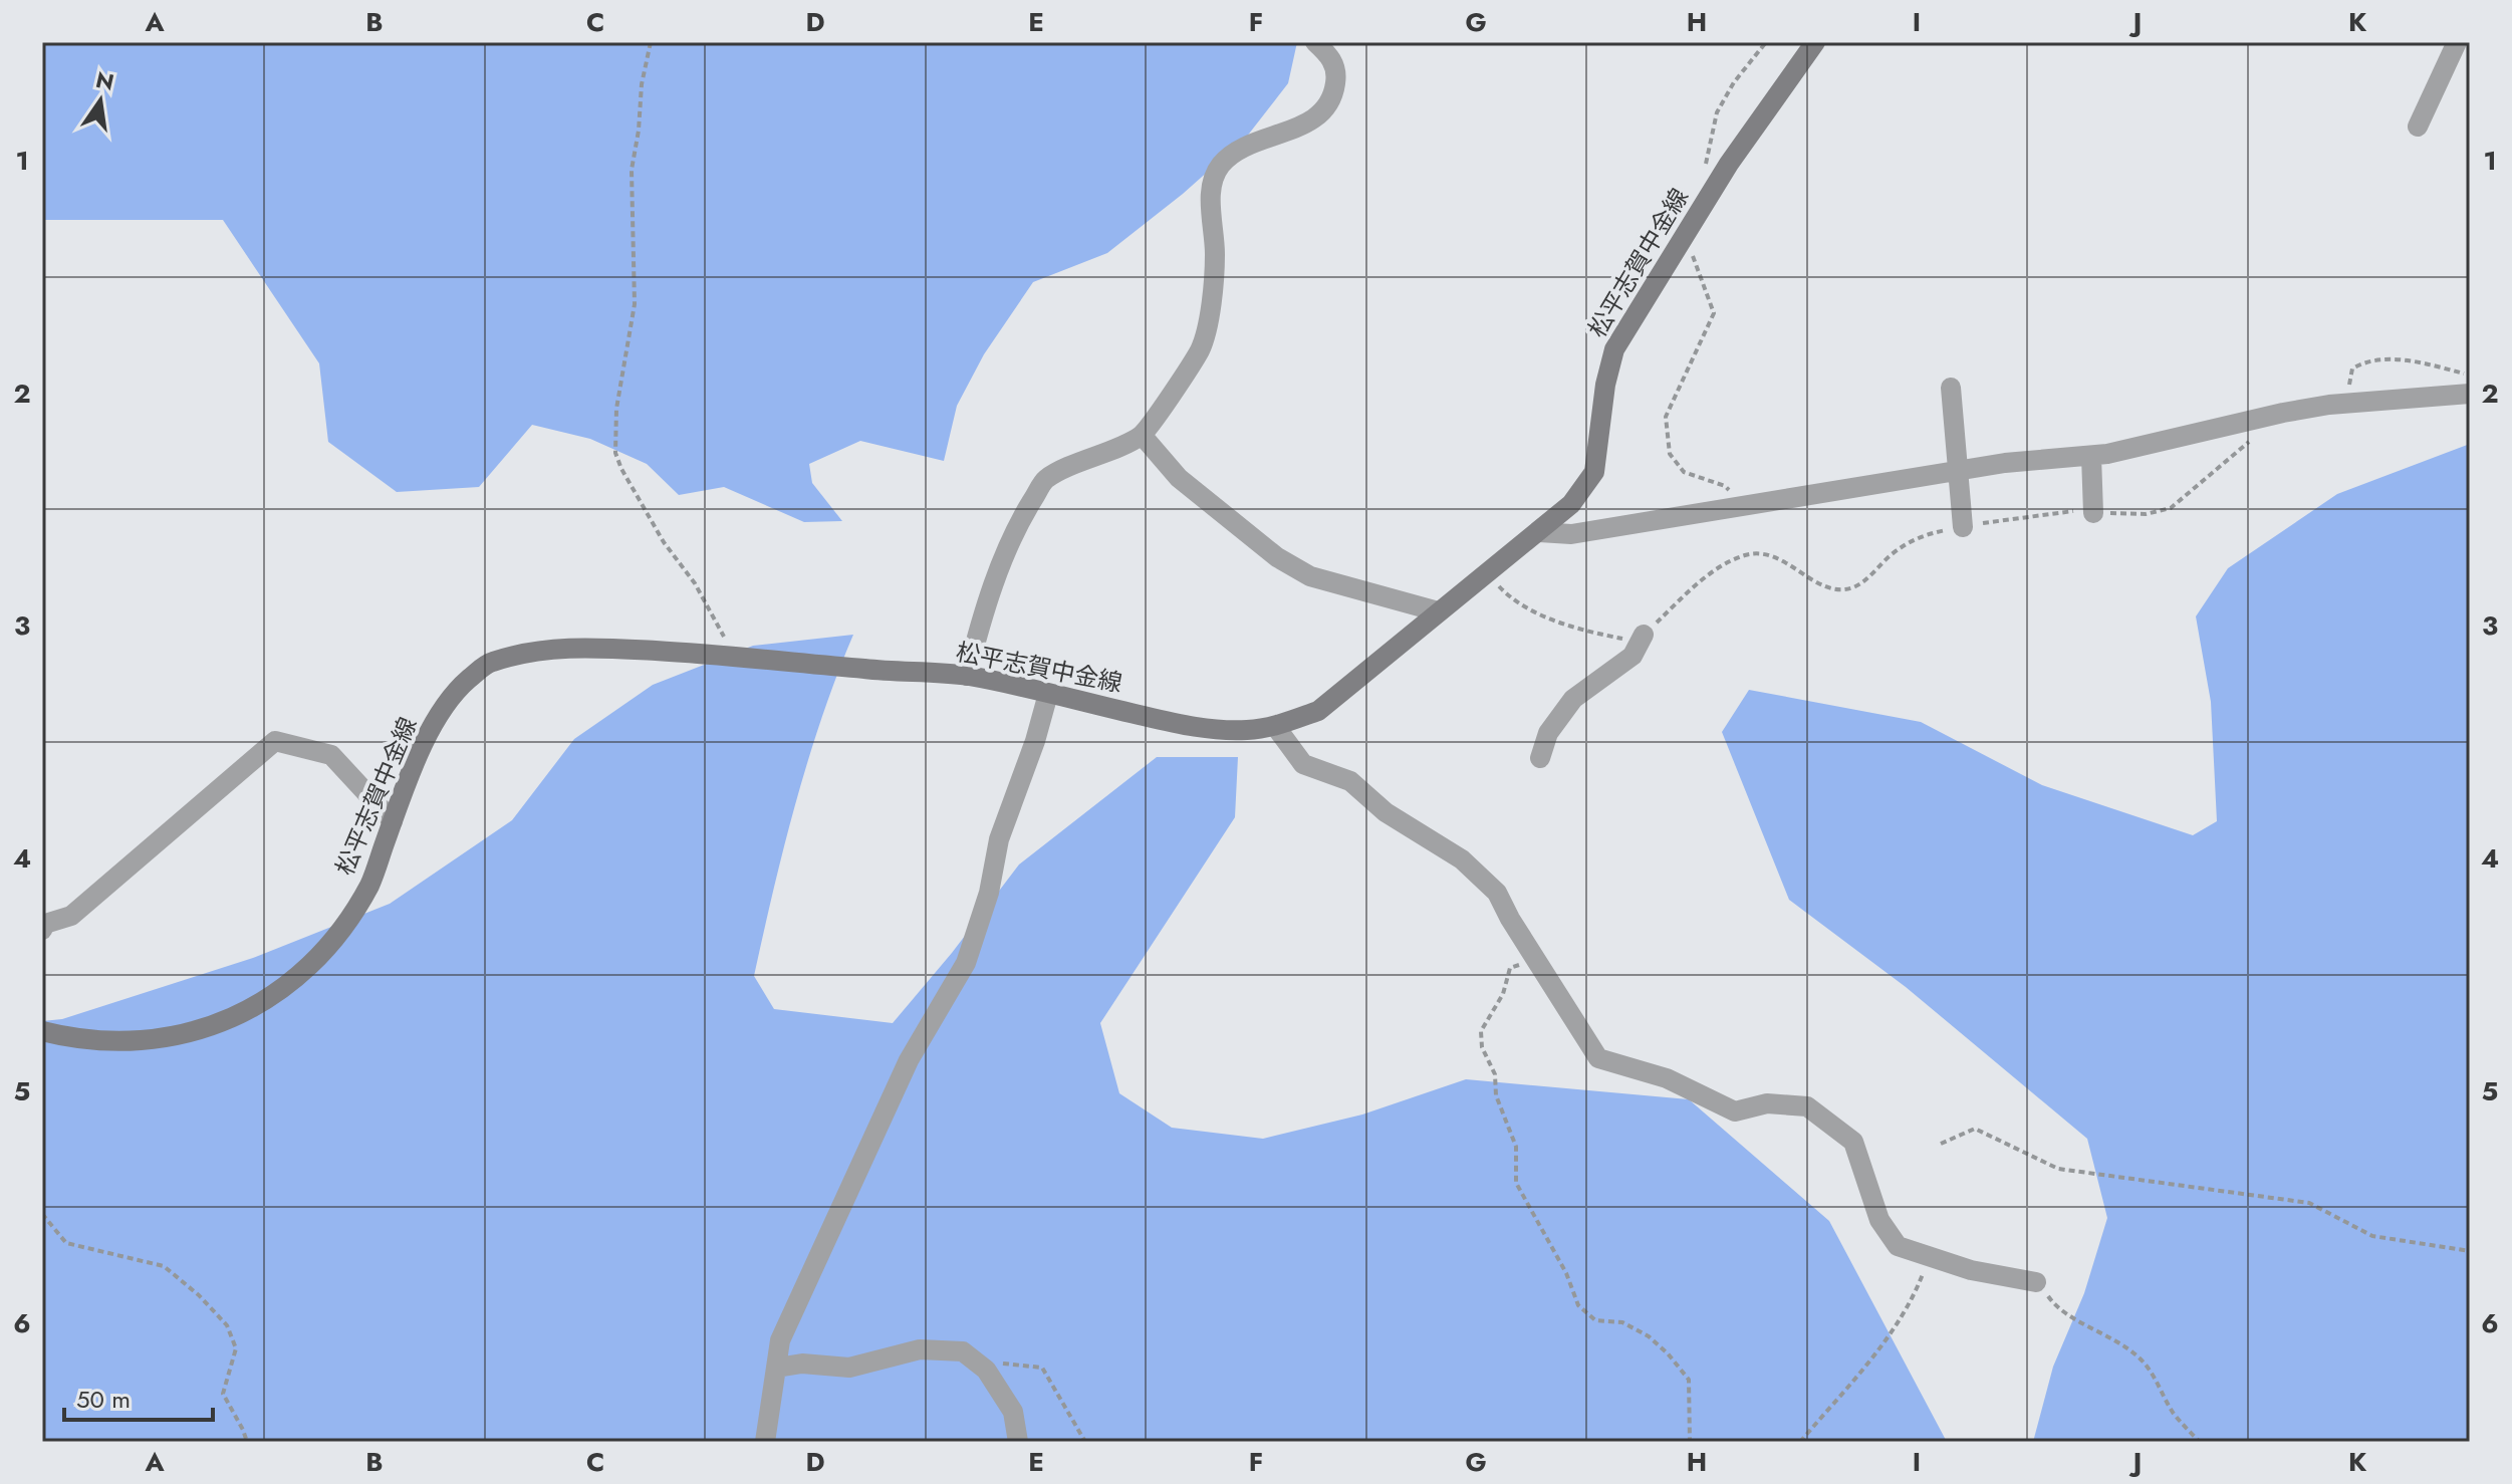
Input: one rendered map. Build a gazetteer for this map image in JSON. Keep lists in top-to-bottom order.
{
  "streets": {
    "main road": ["松平志賀中金線"]
  },
  "scale_bar": "50 m",
  "north": "top",
  "grid": {
    "columns": [
      "A",
      "B",
      "C",
      "D",
      "E",
      "F",
      "G",
      "H",
      "I",
      "J",
      "K"
    ],
    "rows": [
      "1",
      "2",
      "3",
      "4",
      "5",
      "6"
    ]
  }
}
